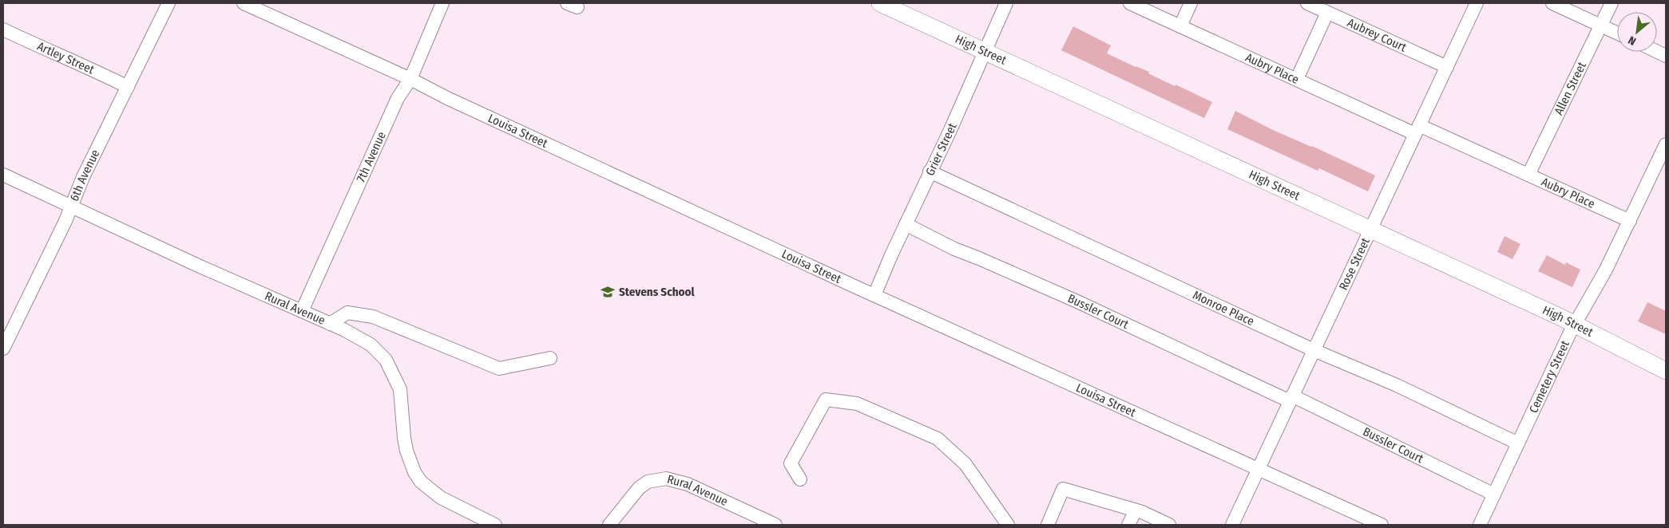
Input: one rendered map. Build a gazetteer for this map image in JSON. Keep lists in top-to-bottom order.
{
  "streets": {
    "main road": ["High Street"],
    "street": [
      "Aubrey Court",
      "Artley Street",
      "Aubry Place",
      "Allen Street",
      "Louisa Street",
      "Grier Street",
      "7th Avenue",
      "6th Avenue",
      "Rose Street",
      "Monroe Place",
      "Rural Avenue",
      "Bussler Court",
      "Cemetery Street"
    ]
  },
  "crossings": [
    ["Aubrey Court", "Rose Street"],
    ["High Street", "Grier Street"],
    ["High Street", "Rose Street"],
    ["High Street", "Cemetery Street"],
    ["Artley Street", "6th Avenue"],
    ["Aubry Place", "Allen Street"],
    ["Aubry Place", "Rose Street"],
    ["Aubry Place", "Cemetery Street"],
    ["Louisa Street", "Grier Street"],
    ["Louisa Street", "7th Avenue"],
    ["Louisa Street", "Rose Street"],
    ["Grier Street", "Monroe Place"],
    ["Grier Street", "Bussler Court"],
    ["7th Avenue", "Rural Avenue"],
    ["6th Avenue", "Rural Avenue"],
    ["Rose Street", "Monroe Place"],
    ["Rose Street", "Bussler Court"],
    ["Monroe Place", "Cemetery Street"],
    ["Bussler Court", "Cemetery Street"]
  ],
  "places": {
    "school or university": ["Stevens School"]
  },
  "north": "bottom left"
}
